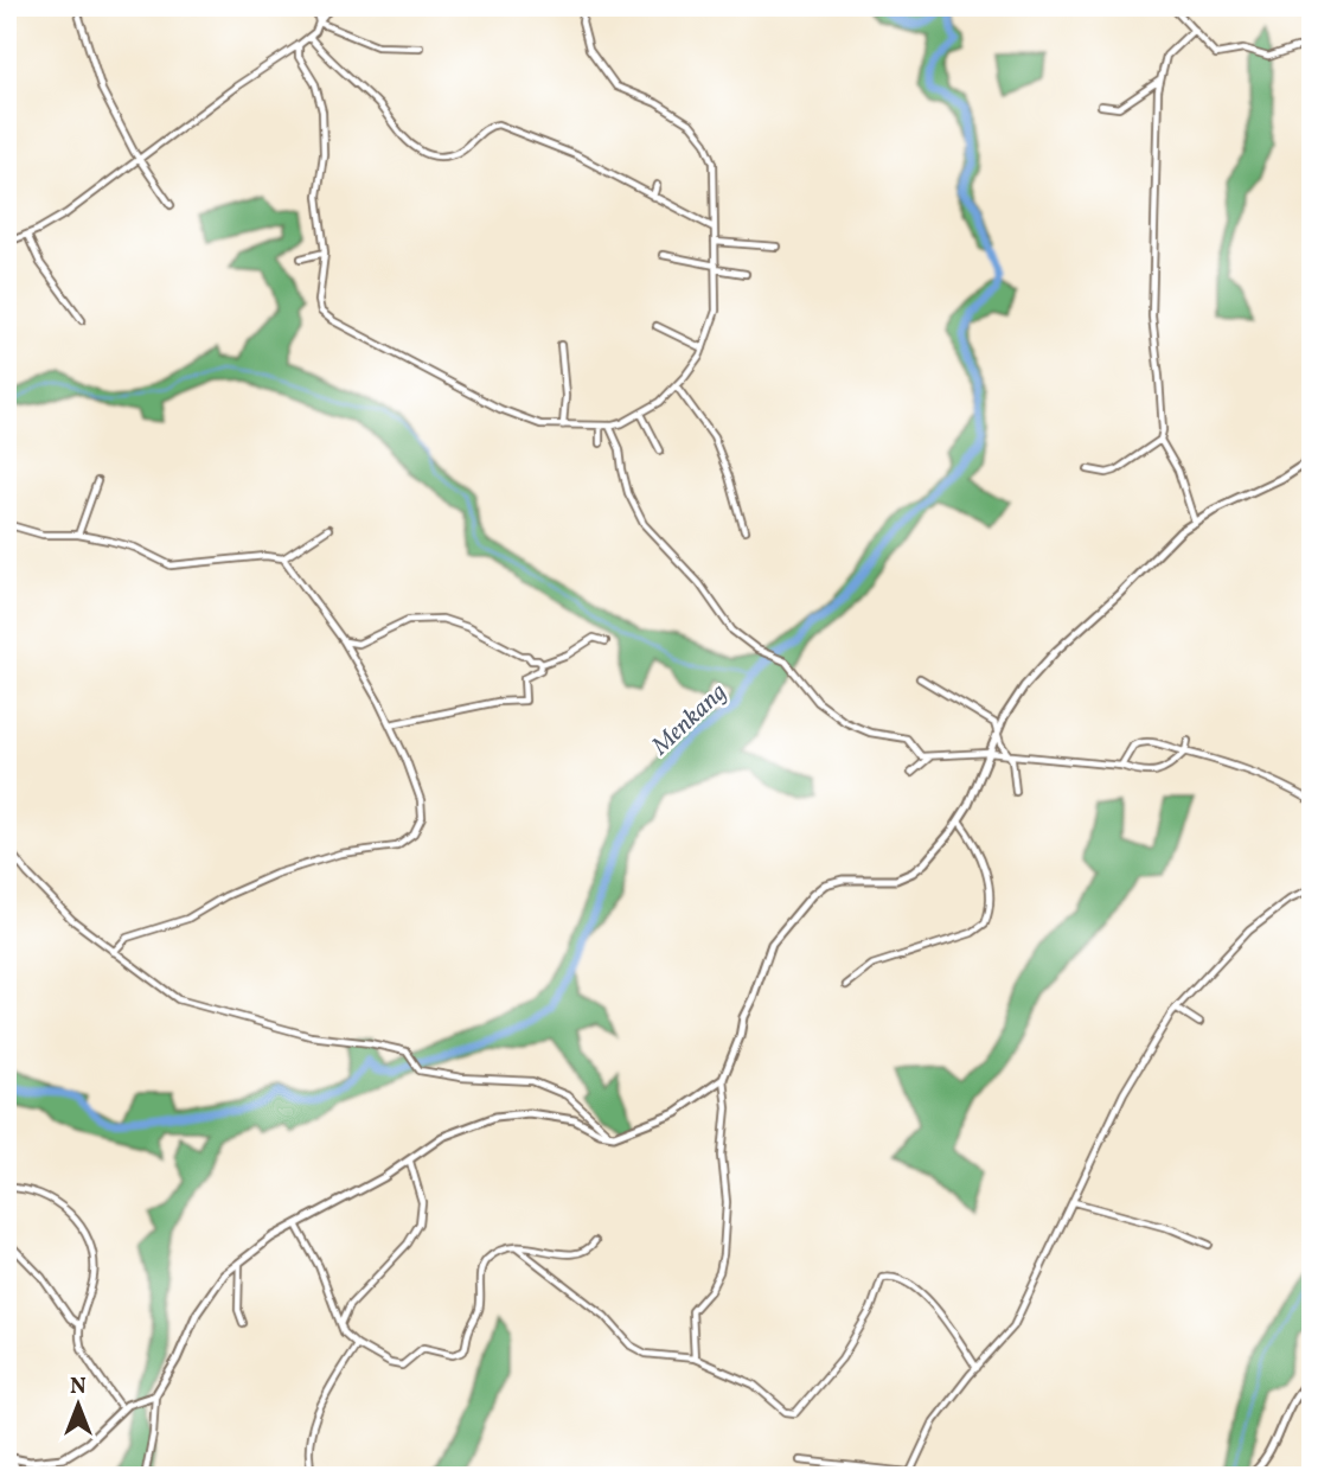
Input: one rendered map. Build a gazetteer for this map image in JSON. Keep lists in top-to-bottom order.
{
  "water": ["Menkang"],
  "north": "top"
}
